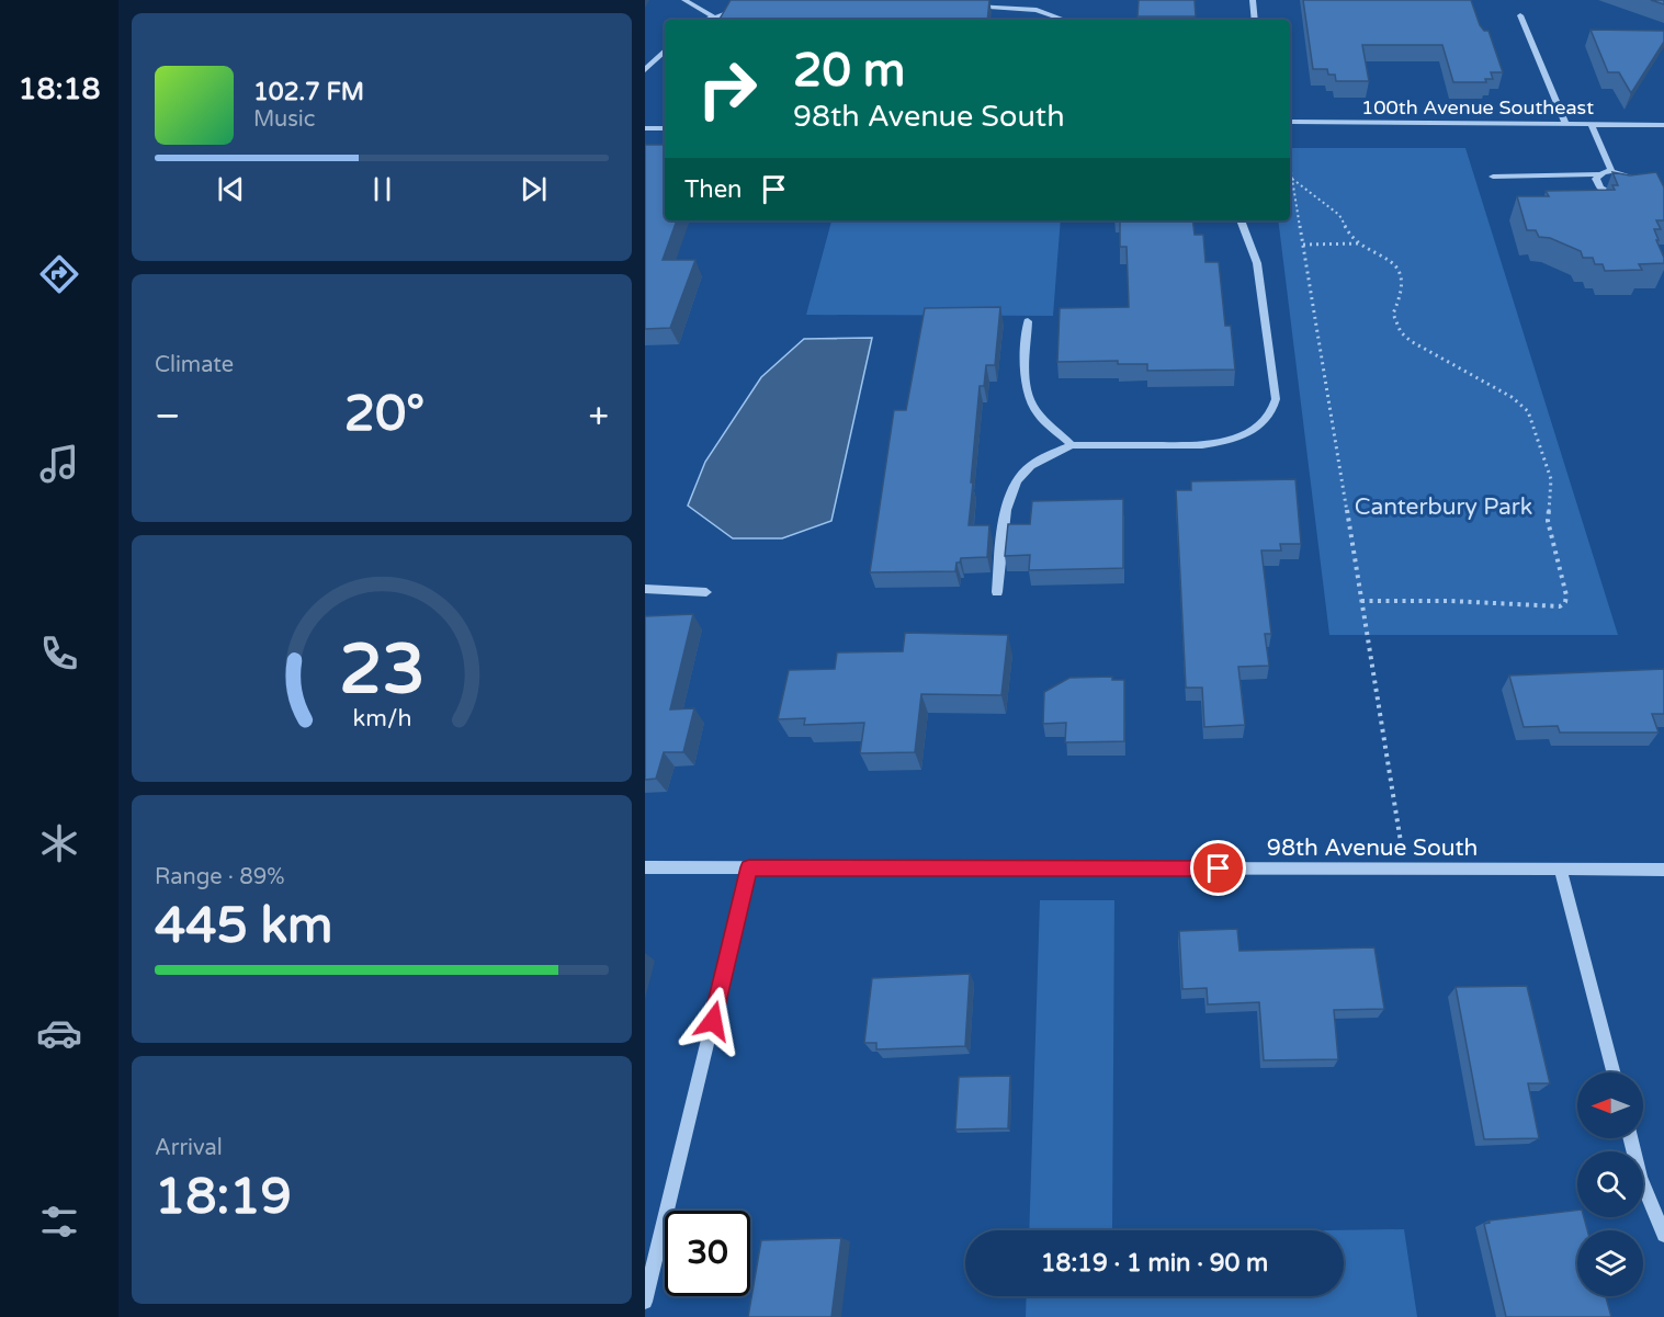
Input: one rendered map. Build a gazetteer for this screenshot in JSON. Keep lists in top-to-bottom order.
{
  "streets": {
    "street": ["100th Avenue Southeast", "98th Avenue South"]
  },
  "parks": ["Canterbury Park"],
  "north": "left",
  "page": {
    "tabs": "18:18",
    "turn": ["20 m", "98th Avenue South"],
    "song": ["102.7 FM", "Music"],
    "then": "Then",
    "tile": [
      "Climate",
      ["Range · 89%", "445 km"],
      ["Arrival", "18:19"]
    ],
    "heat": ["−", "20°", "+"],
    "limit": "30",
    "trip": "18:19 · 1 min · 90 m",
    "gauge": ["23", "km/h"]
  }
}
